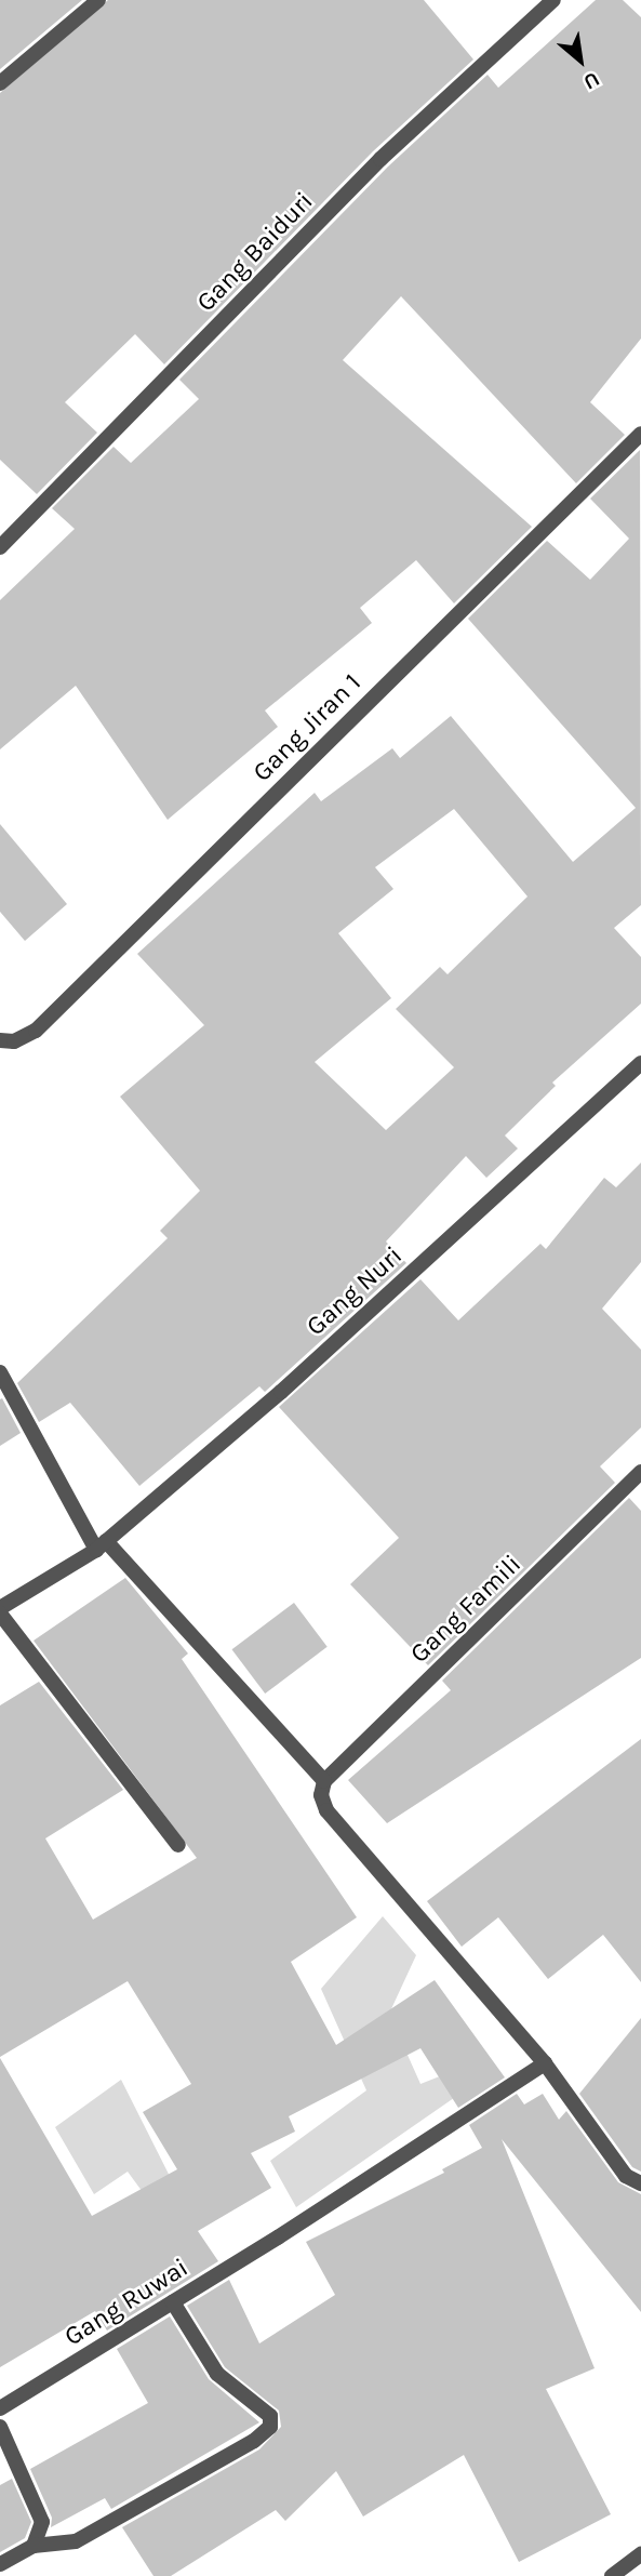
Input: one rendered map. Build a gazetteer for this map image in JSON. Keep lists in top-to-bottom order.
{
  "streets": {
    "street": [
      "Gang Baiduri",
      "Gang Jiran 1",
      "Gang Nuri",
      "Gang Famili",
      "Gang Ruwai"
    ]
  },
  "north": "bottom right"
}
